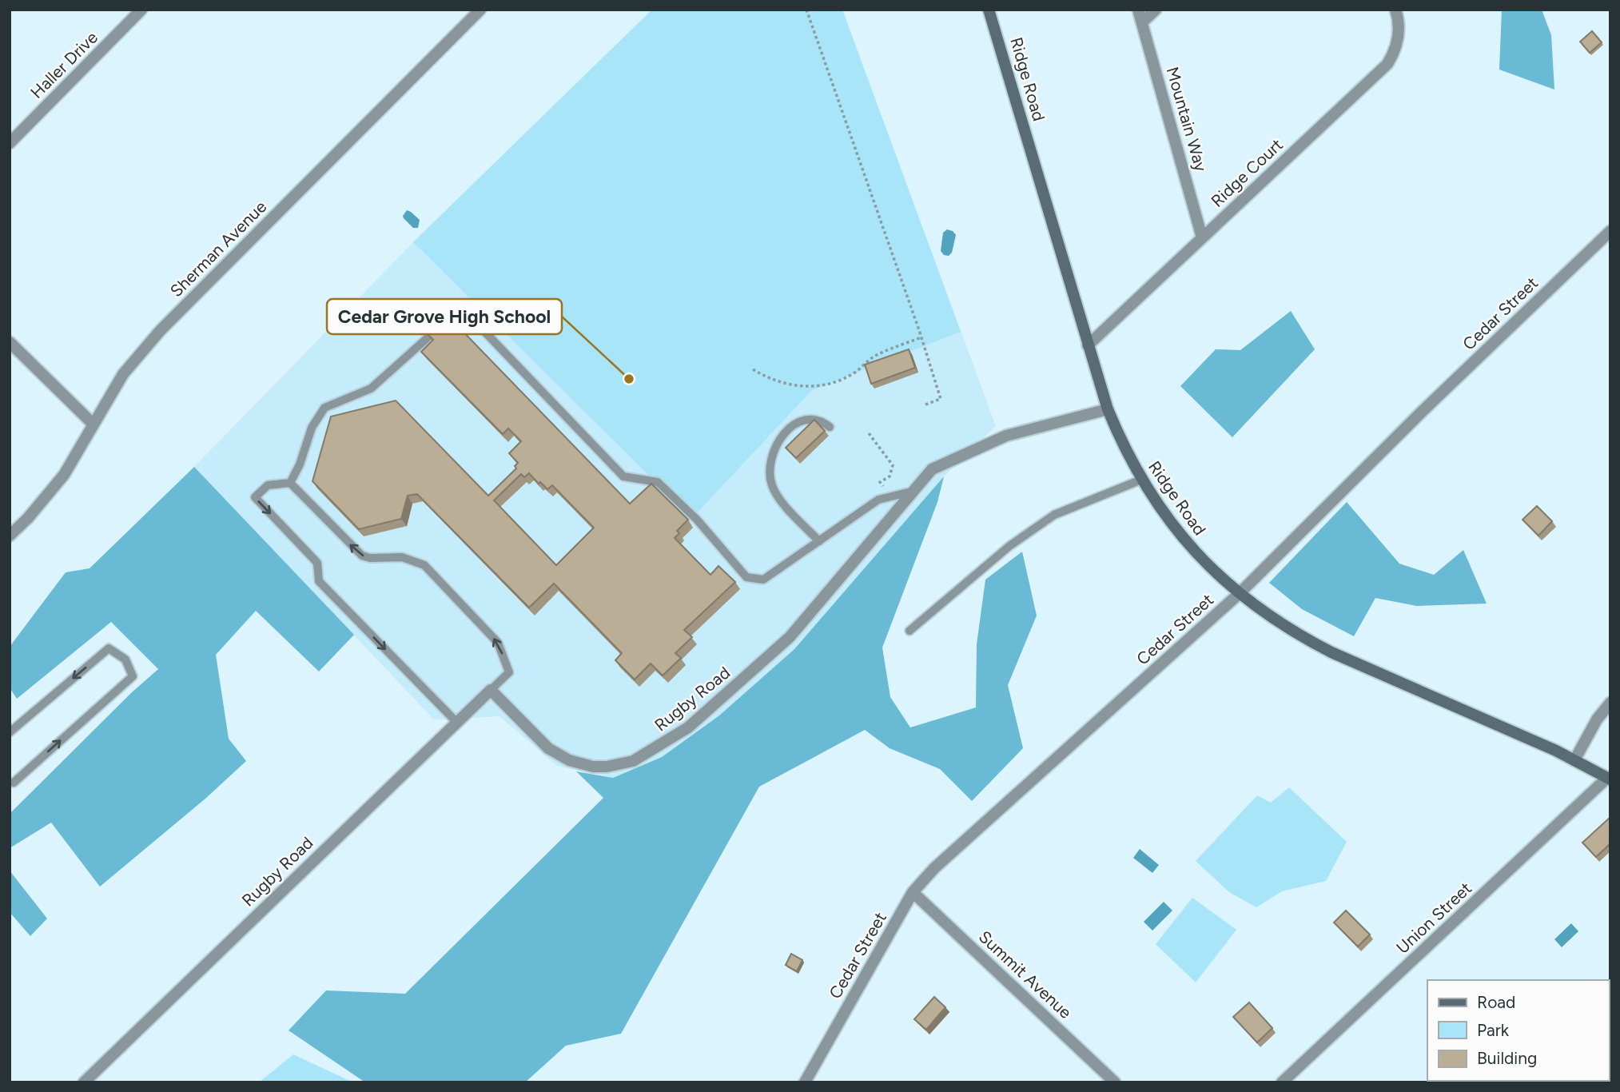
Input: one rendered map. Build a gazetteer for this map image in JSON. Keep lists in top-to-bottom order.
{
  "streets": {
    "main road": ["Ridge Road"],
    "street": [
      "Haller Drive",
      "Mountain Way",
      "Ridge Court",
      "Sherman Avenue",
      "Cedar Street",
      "Rugby Road",
      "Union Street",
      "Summit Avenue"
    ]
  },
  "crossings": [
    ["Ridge Road", "Ridge Court"],
    ["Ridge Road", "Cedar Street"],
    ["Ridge Road", "Rugby Road"],
    ["Ridge Road", "Union Street"],
    ["Mountain Way", "Ridge Court"],
    ["Cedar Street", "Summit Avenue"]
  ],
  "places": ["Cedar Grove High School"],
  "legend": ["Road", "Park", "Building"]
}
